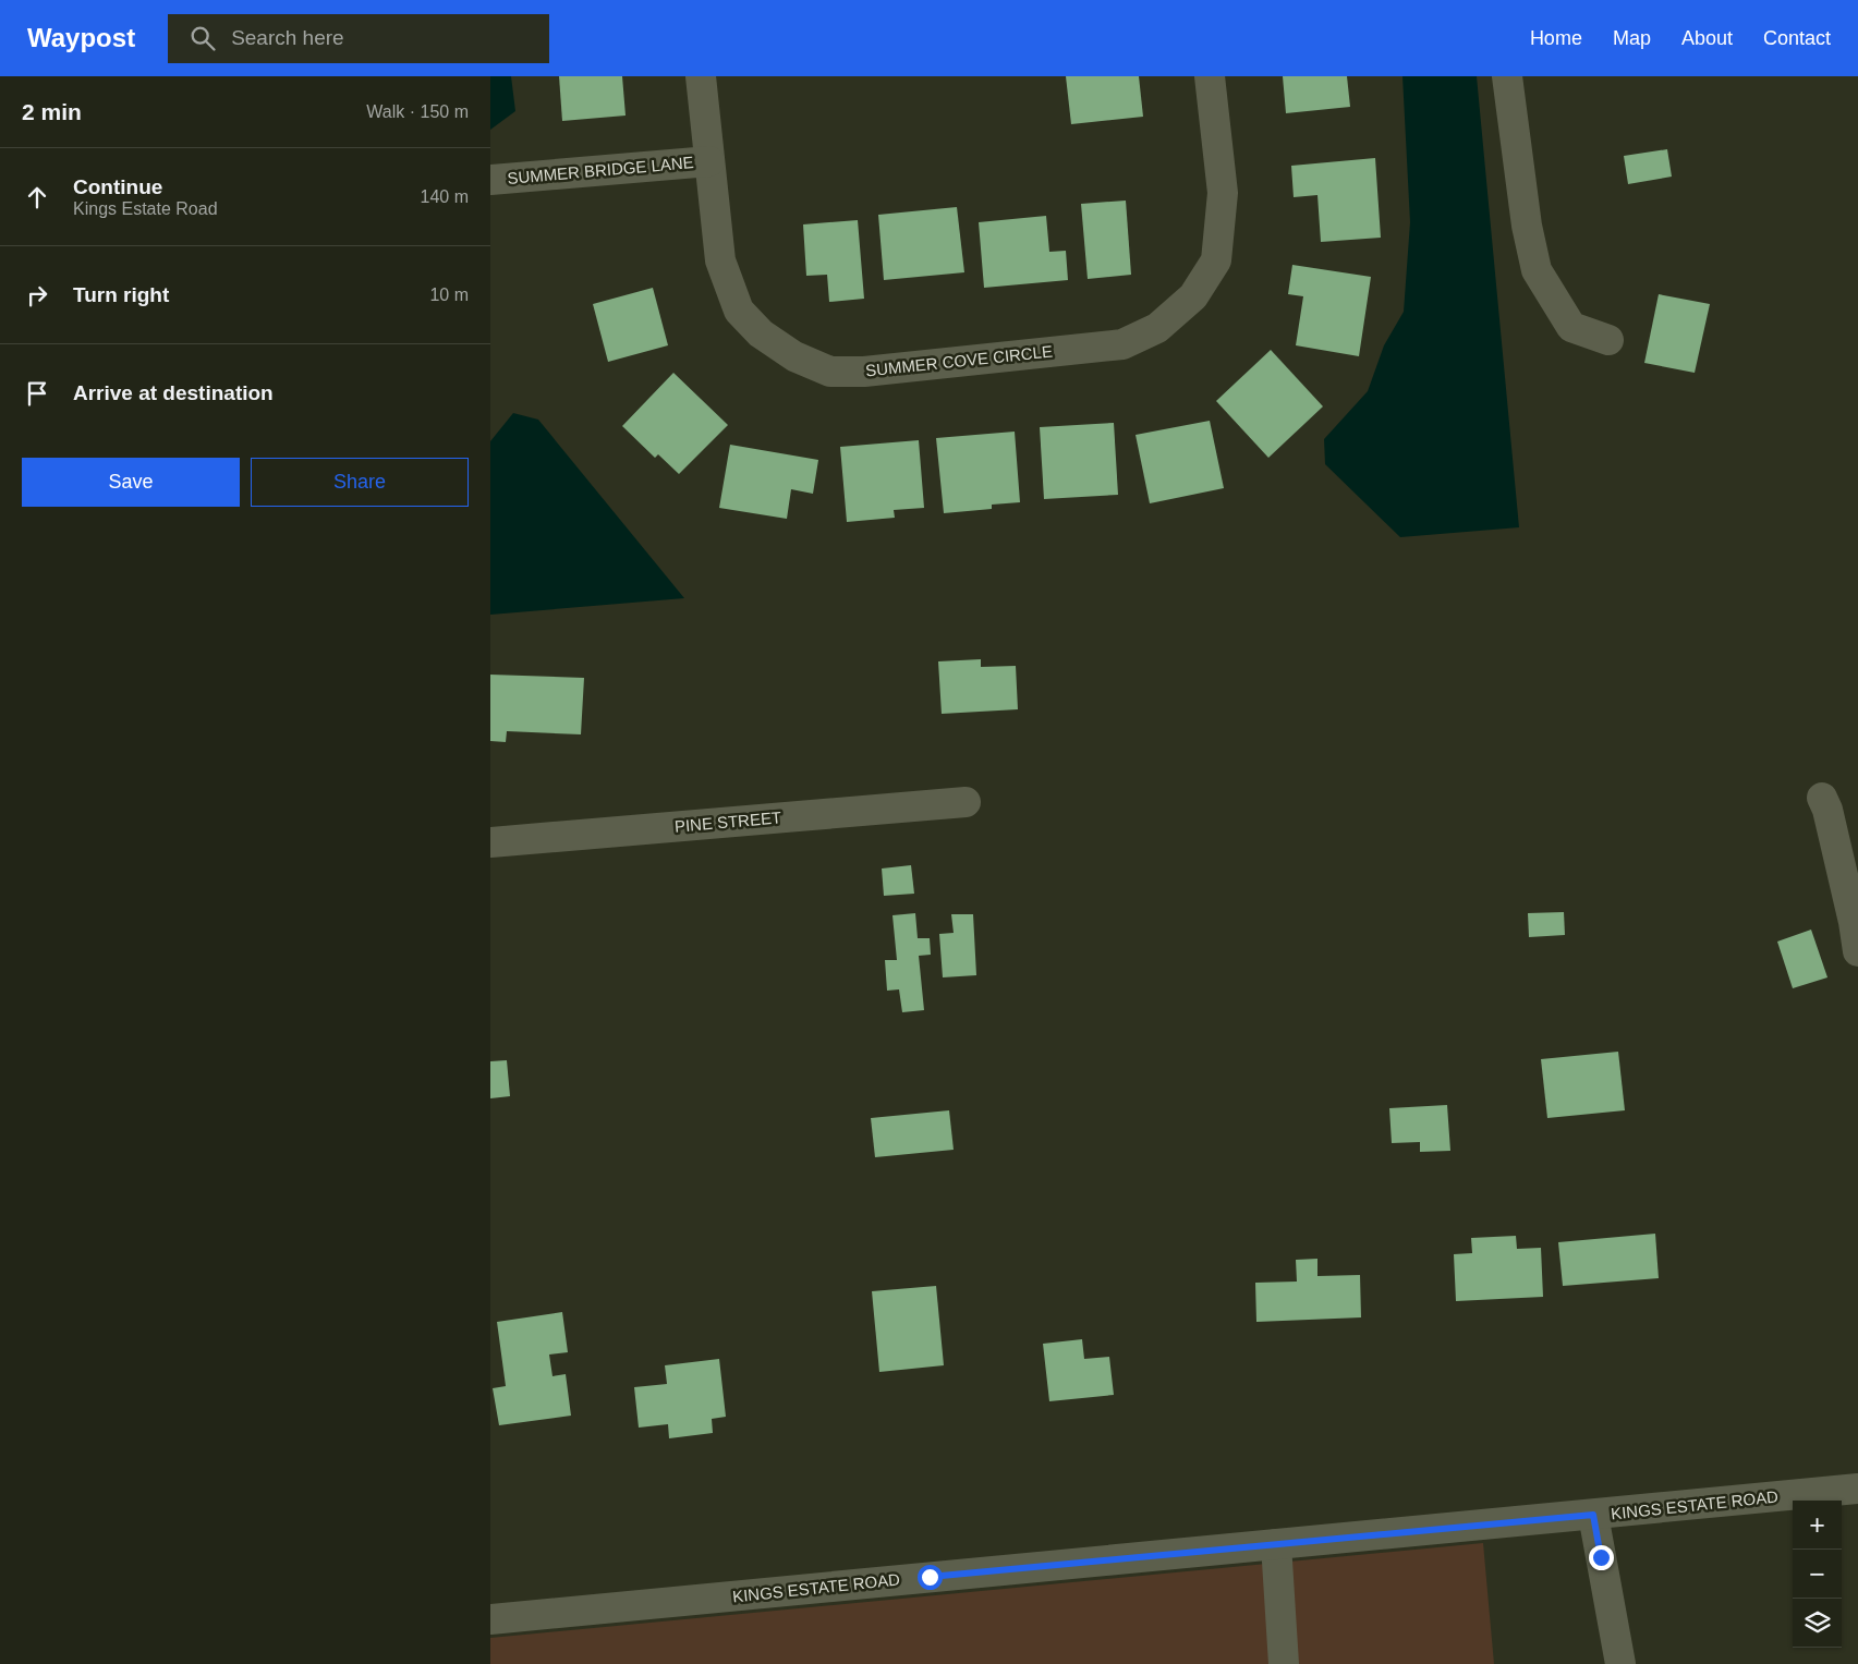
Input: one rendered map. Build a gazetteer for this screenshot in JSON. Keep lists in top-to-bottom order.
{
  "streets": {
    "street": [
      "SUMMER BRIDGE LANE",
      "SUMMER COVE CIRCLE",
      "PINE STREET",
      "KINGS ESTATE ROAD"
    ]
  },
  "crossings": [
    ["SUMMER BRIDGE LANE", "SUMMER COVE CIRCLE"]
  ],
  "page": {
    "header": "Waypost",
    "search": "Search here",
    "nav": [
      "Home",
      "Map",
      "About",
      "Contact"
    ],
    "heading": ["2 min", "Walk · 150 m"],
    "list": [
      ["Continue", "Kings Estate Road", "140 m"],
      ["Turn right", "10 m"],
      "Arrive at destination"
    ],
    "buttons": ["Save", "Share"],
    "map_buttons": ["+", "−"]
  }
}
